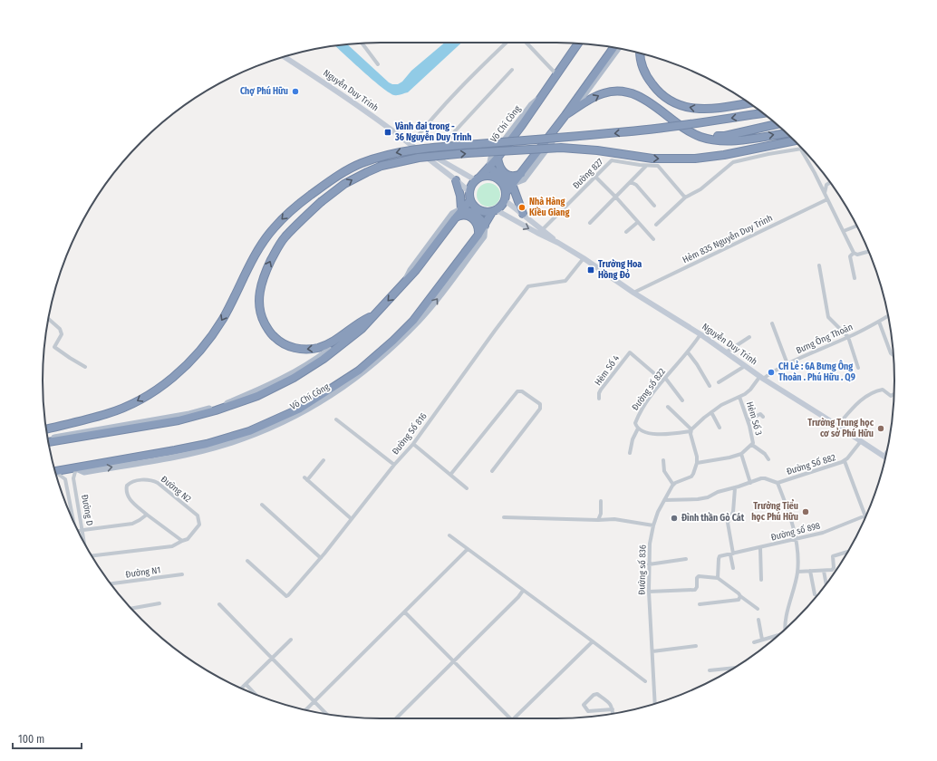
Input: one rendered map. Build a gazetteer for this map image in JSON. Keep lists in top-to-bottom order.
{
  "streets": {
    "highway": ["Võ Chí Công"],
    "main road": ["Nguyễn Duy Trinh"],
    "street": [
      "Đường 827",
      "Hẻm 835 Nguyễn Duy Trinh",
      "Bưng Ông Thoàn",
      "Hèm Số 4",
      "Đường số 822",
      "Hèm Số 3",
      "Đường Số 816",
      "Đường Số 882",
      "Đường N2",
      "Đường D",
      "Đường số 898",
      "Đường số 836",
      "Đường N1"
    ]
  },
  "crossings": [
    ["Nguyễn Duy Trinh", "Võ Chí Công"],
    ["Nguyễn Duy Trinh", "Đường 827"],
    ["Nguyễn Duy Trinh", "Hẻm 835 Nguyễn Duy Trinh"],
    ["Nguyễn Duy Trinh", "Bưng Ông Thoàn"],
    ["Nguyễn Duy Trinh", "Đường số 822"],
    ["Nguyễn Duy Trinh", "Đường Số 816"],
    ["Nguyễn Duy Trinh", "Đường Số 882"],
    ["Võ Chí Công", "Đường D"],
    ["Hèm Số 4", "Đường số 822"]
  ],
  "places": {
    "other": [
      "Chợ Phú Hữu",
      "Nhà Hàng Kiều Giang",
      "CH Lẻ : 6A Bưng Ông Thoàn . Phú Hữu . Q9",
      "Trường Trung học cơ sở Phú Hữu",
      "Trường Tiểu học Phú Hữu",
      "Đình thần Gò Cát"
    ],
    "transit": ["Vành đai trong - 36 Nguyễn Duy Trinh", "Trường Hoa Hồng Đỏ"]
  },
  "scale_bar": "100 m"
}
